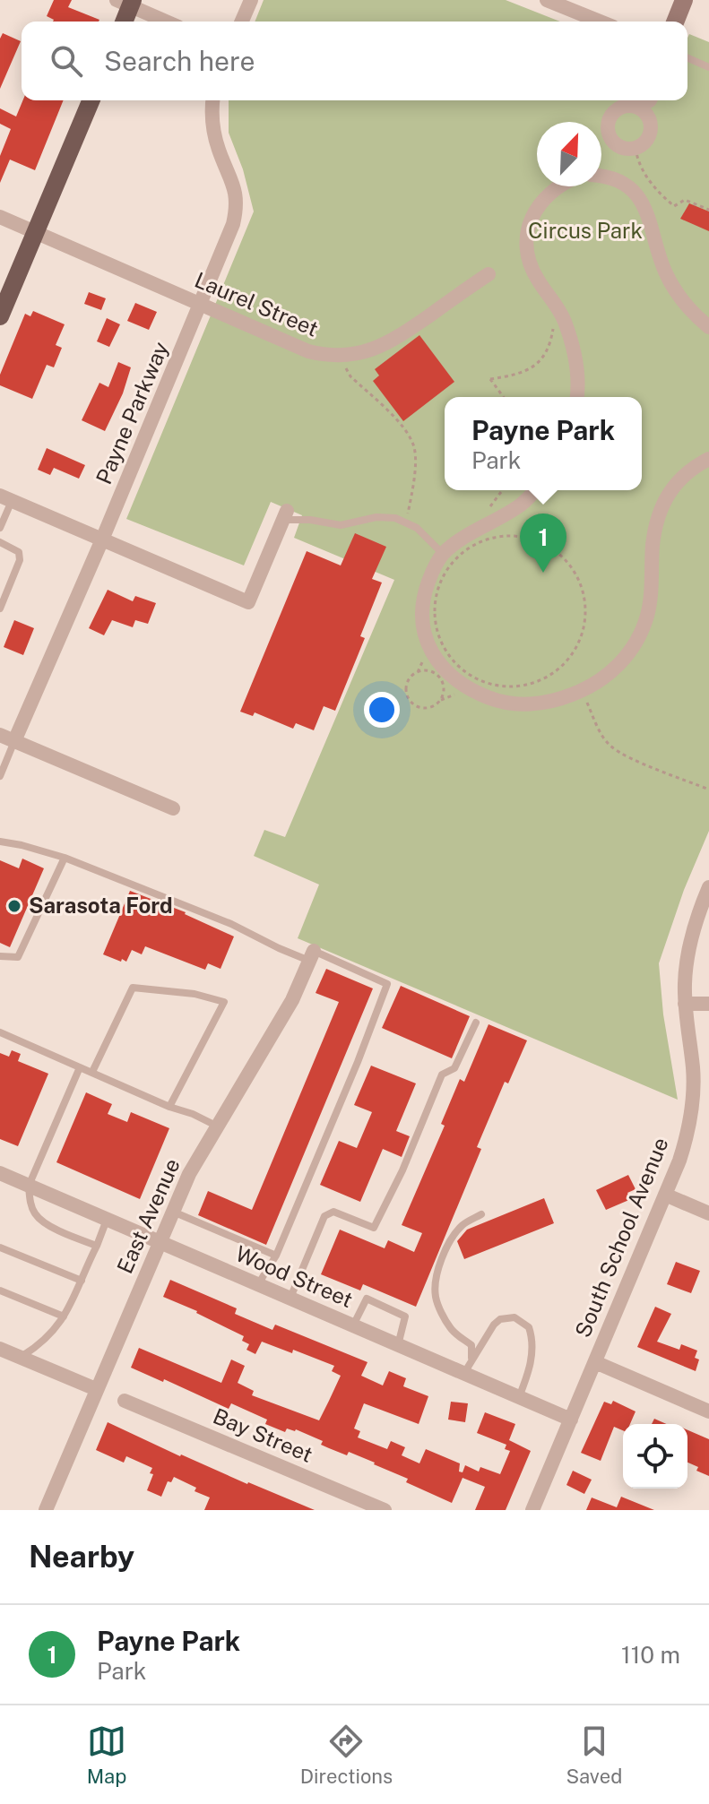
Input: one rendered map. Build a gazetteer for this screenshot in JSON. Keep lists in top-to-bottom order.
{
  "streets": {
    "street": [
      "Laurel Street",
      "Payne Parkway",
      "East Avenue",
      "South School Avenue",
      "Wood Street",
      "Bay Street"
    ]
  },
  "crossings": [
    ["Laurel Street", "Payne Parkway"],
    ["East Avenue", "Wood Street"],
    ["South School Avenue", "Wood Street"]
  ],
  "parks": ["Circus Park"],
  "places": ["Sarasota Ford"],
  "north": "top right",
  "page": {
    "search": "Search here",
    "popup": ["Payne Park", "Park"],
    "pins": "1",
    "heading": "Nearby",
    "list": [
      {
        "mark": "1",
        "name": "Payne Park",
        "note": "Park",
        "value": "110 m"
      }
    ],
    "nav": ["Map", "Directions", "Saved"]
  }
}
